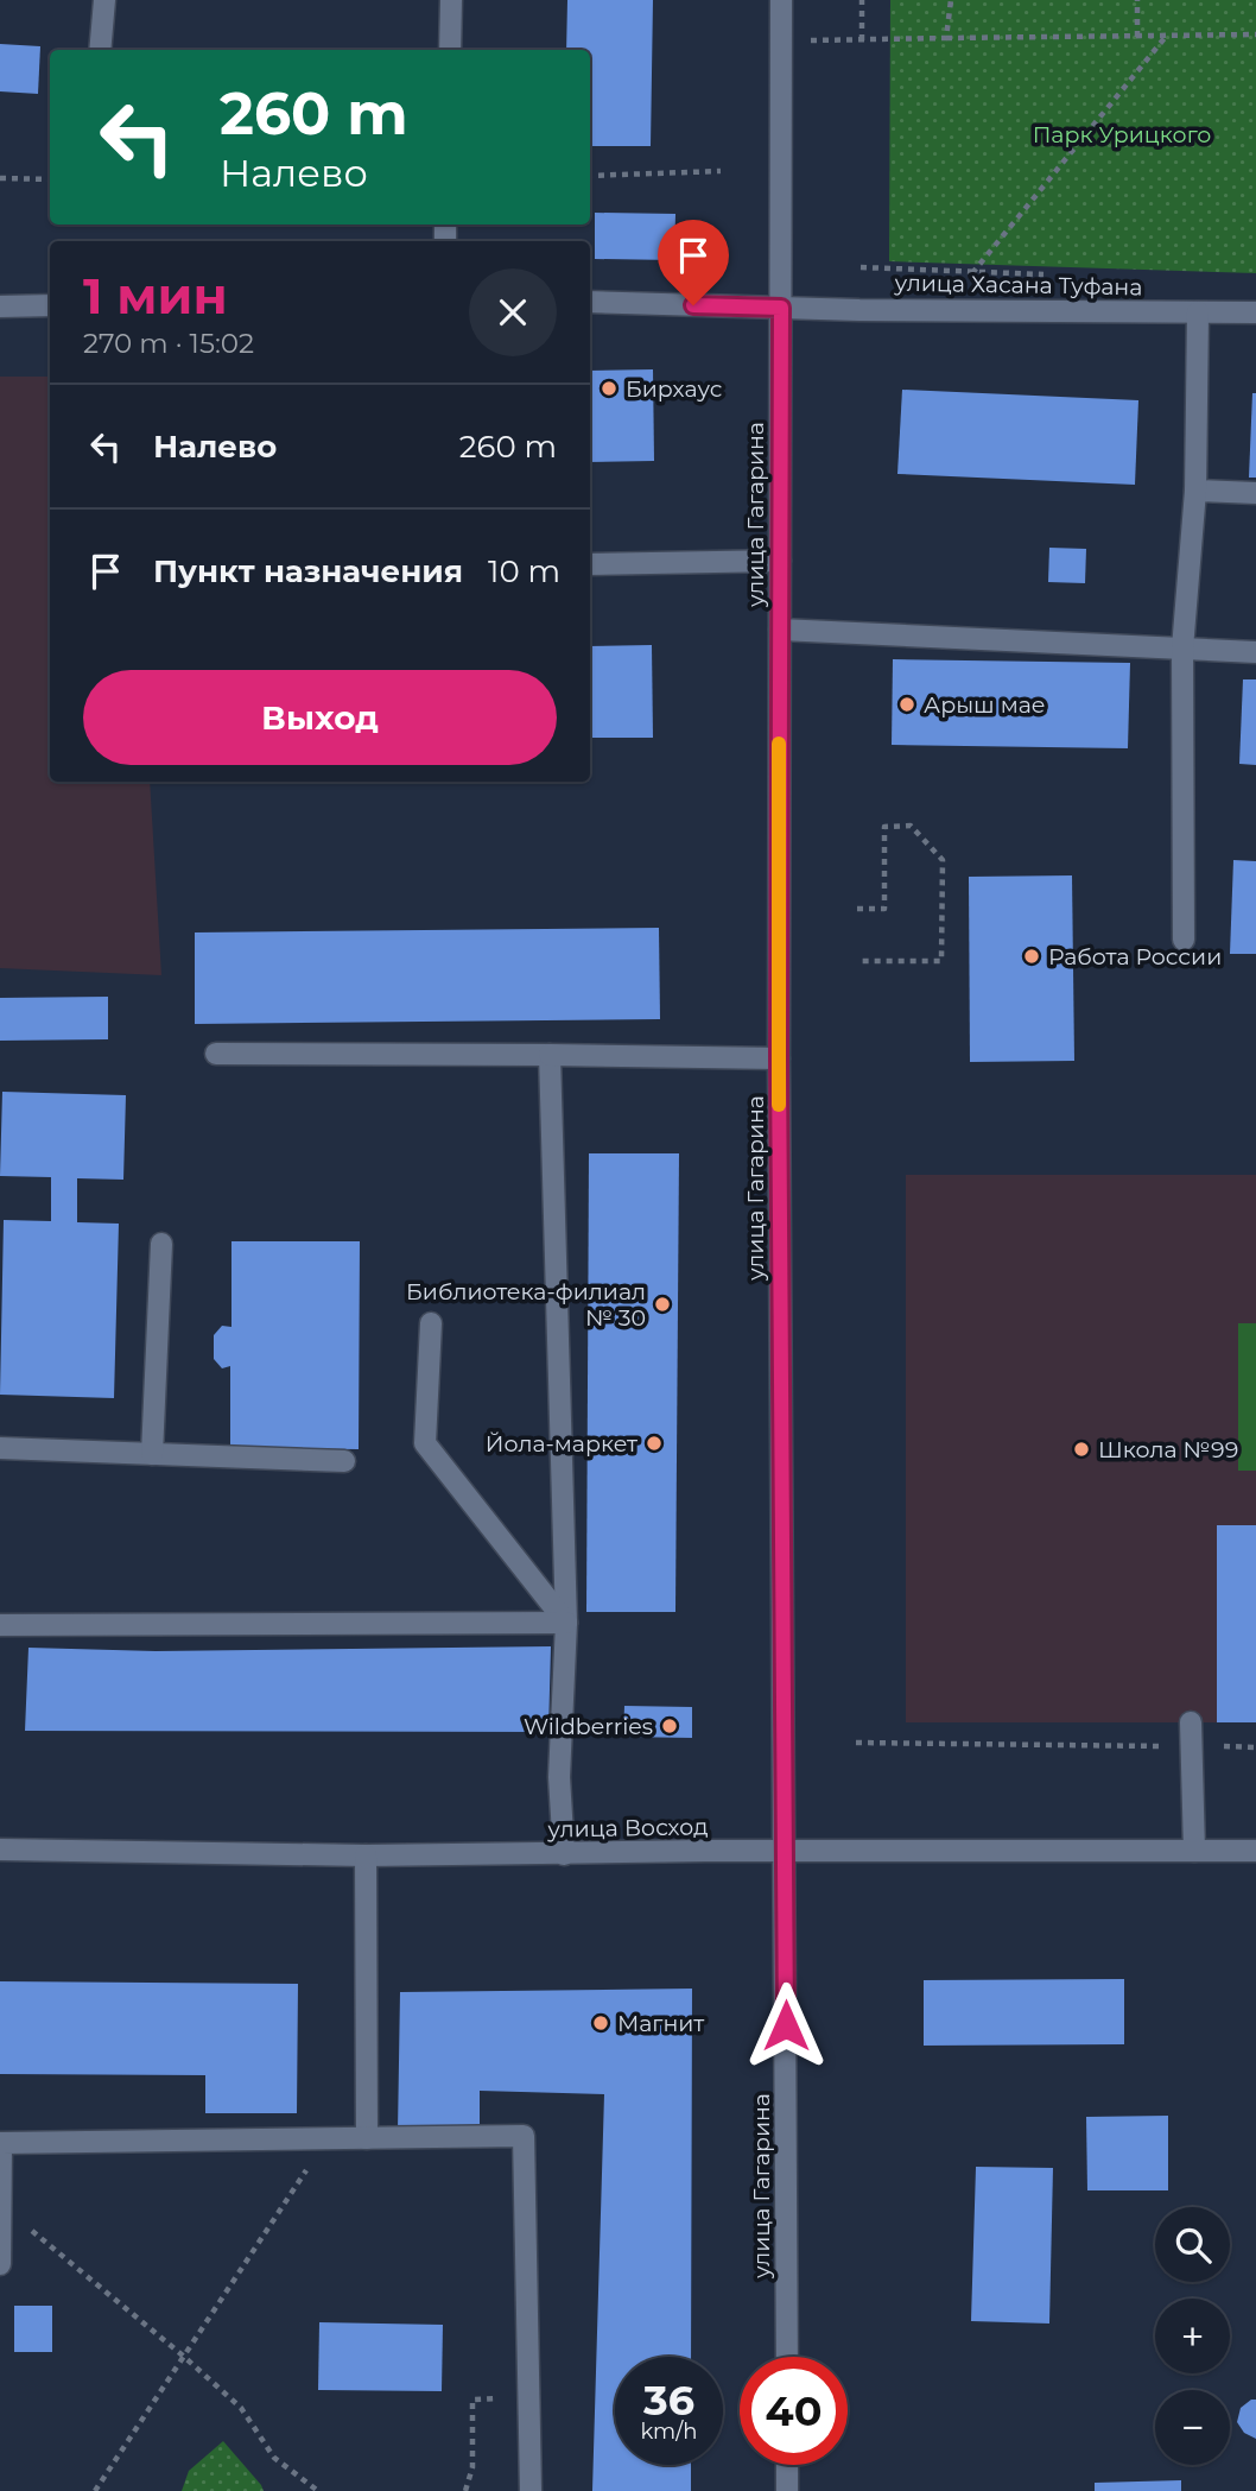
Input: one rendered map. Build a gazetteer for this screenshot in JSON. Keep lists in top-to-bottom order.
{
  "streets": {
    "street": ["улица Хасана Туфана", "улица Гагарина", "улица Восход"]
  },
  "crossings": [
    ["улица Хасана Туфана", "улица Гагарина"],
    ["улица Гагарина", "улица Восход"]
  ],
  "parks": ["Парк Урицкого"],
  "places": [
    "Бирхаус",
    "Арыш мае",
    "Работа России",
    "Библиотека-филиал № 30",
    "Йола-маркет",
    "Школа №99",
    "Wildberries",
    "Магнит"
  ],
  "page": {
    "turn": ["260 m", "Налево"],
    "heading": ["1 мин", "270 m · 15:02"],
    "list": [
      {
        "name": "Налево",
        "value": "260 m"
      },
      {
        "name": "Пункт назначения",
        "value": "10 m"
      }
    ],
    "buttons": "Выход",
    "map_buttons": ["+", "−"],
    "speed": "36 km/h",
    "limit": "40"
  }
}
